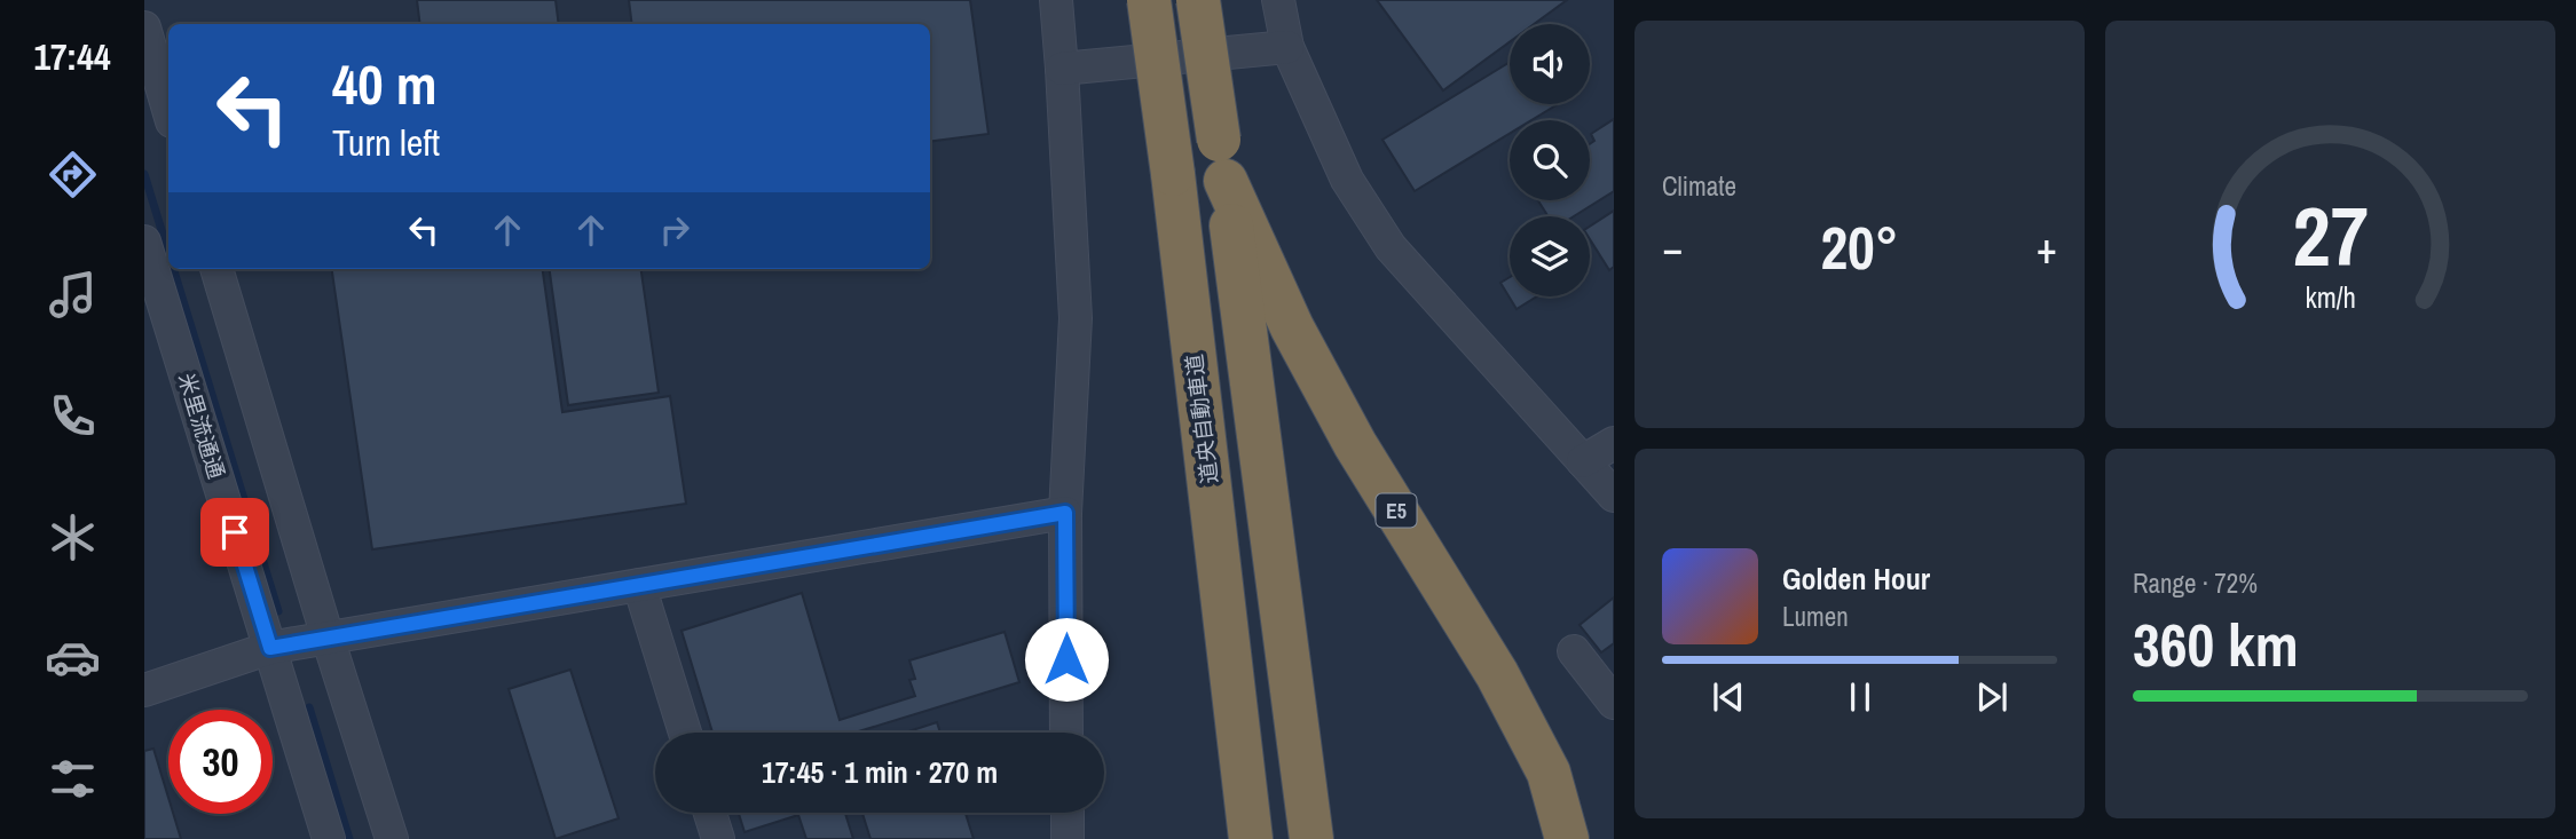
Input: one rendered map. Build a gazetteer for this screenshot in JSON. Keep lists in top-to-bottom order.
{
  "streets": {
    "highway": ["道央自動車道", "E5"],
    "street": ["米里流通通"]
  },
  "page": {
    "tabs": "17:44",
    "tile": [
      "Climate",
      ["Range · 72%", "360 km"]
    ],
    "turn": ["40 m", "Turn left"],
    "heat": ["−", "20°", "+"],
    "song": ["Golden Hour", "Lumen"],
    "limit": "30",
    "trip": "17:45 · 1 min · 270 m",
    "gauge": ["27", "km/h"]
  }
}
